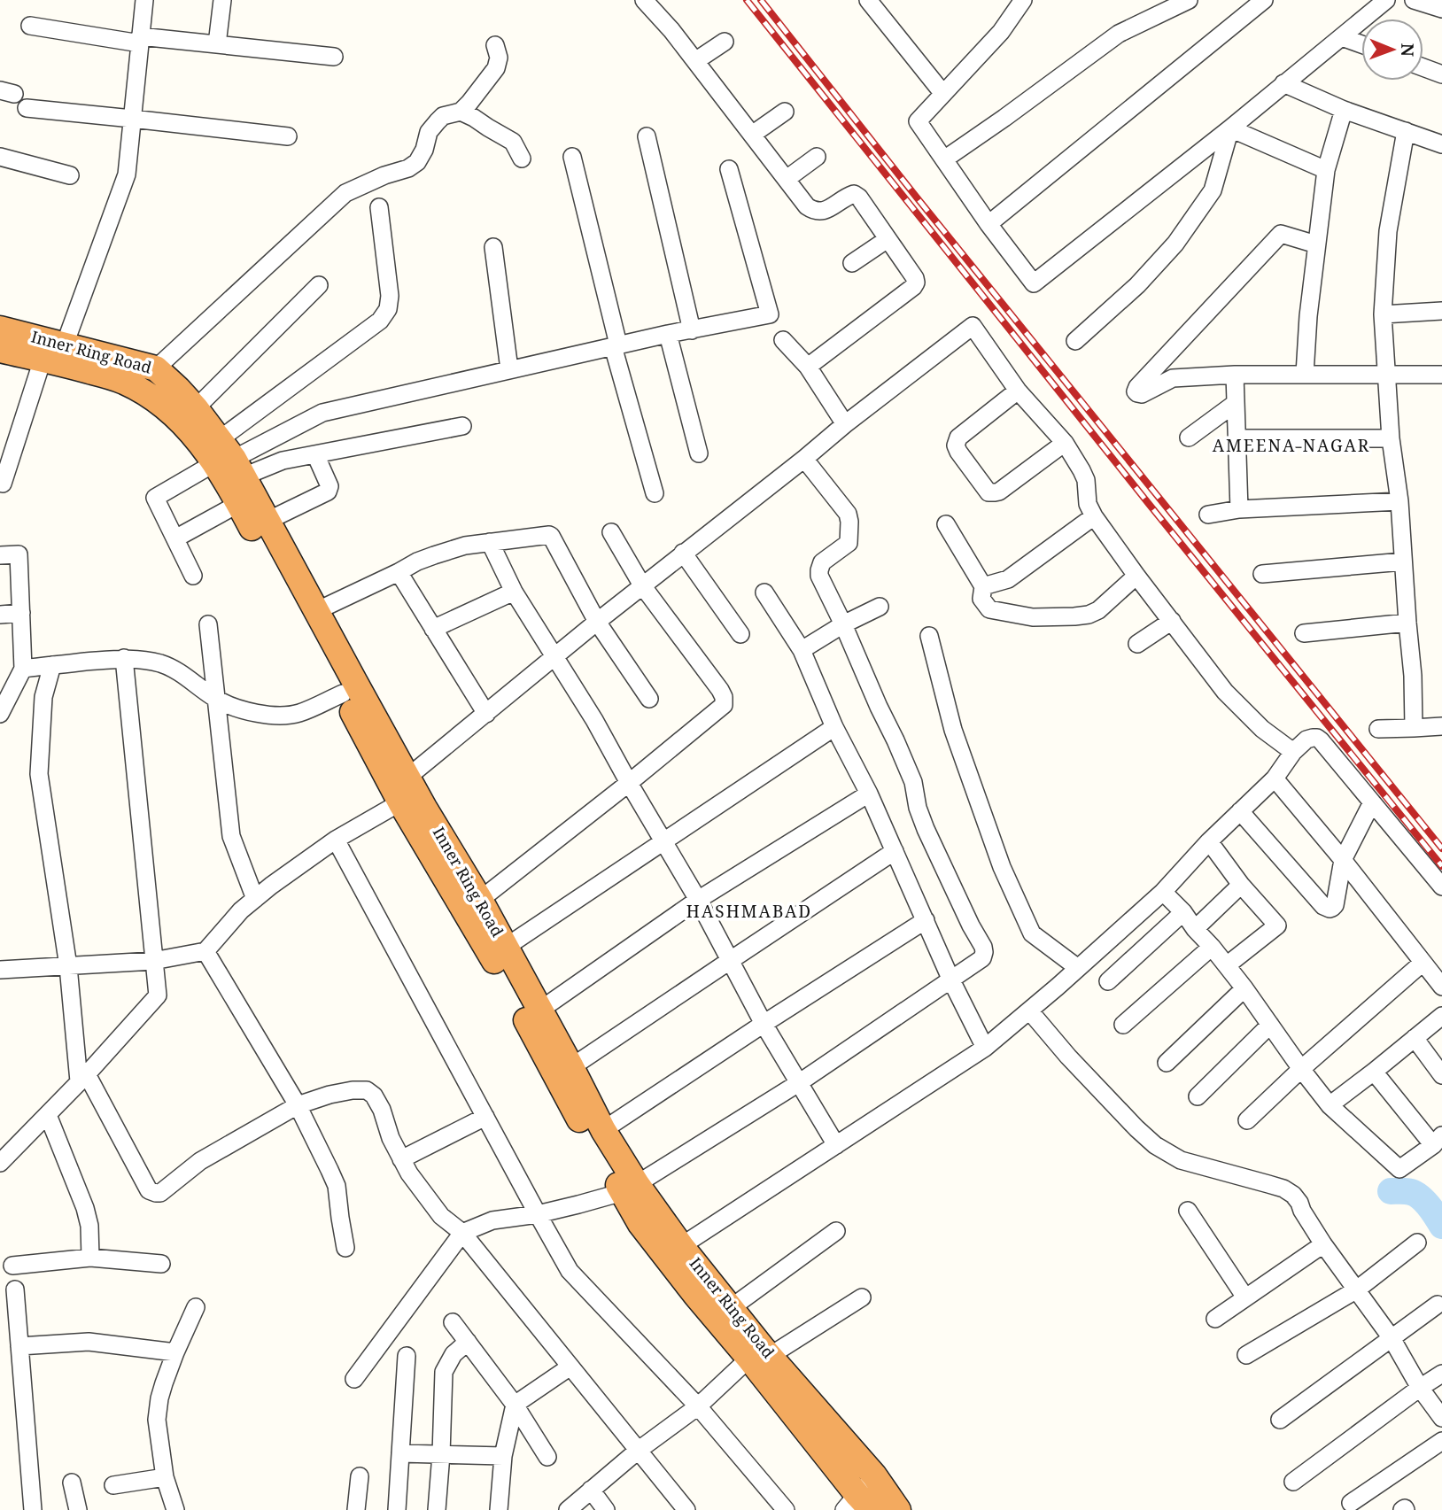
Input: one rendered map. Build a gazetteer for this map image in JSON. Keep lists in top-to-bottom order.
{
  "streets": {
    "highway": ["Inner Ring Road"]
  },
  "districts": ["AMEENA NAGAR", "HASHMABAD"],
  "north": "right"
}
